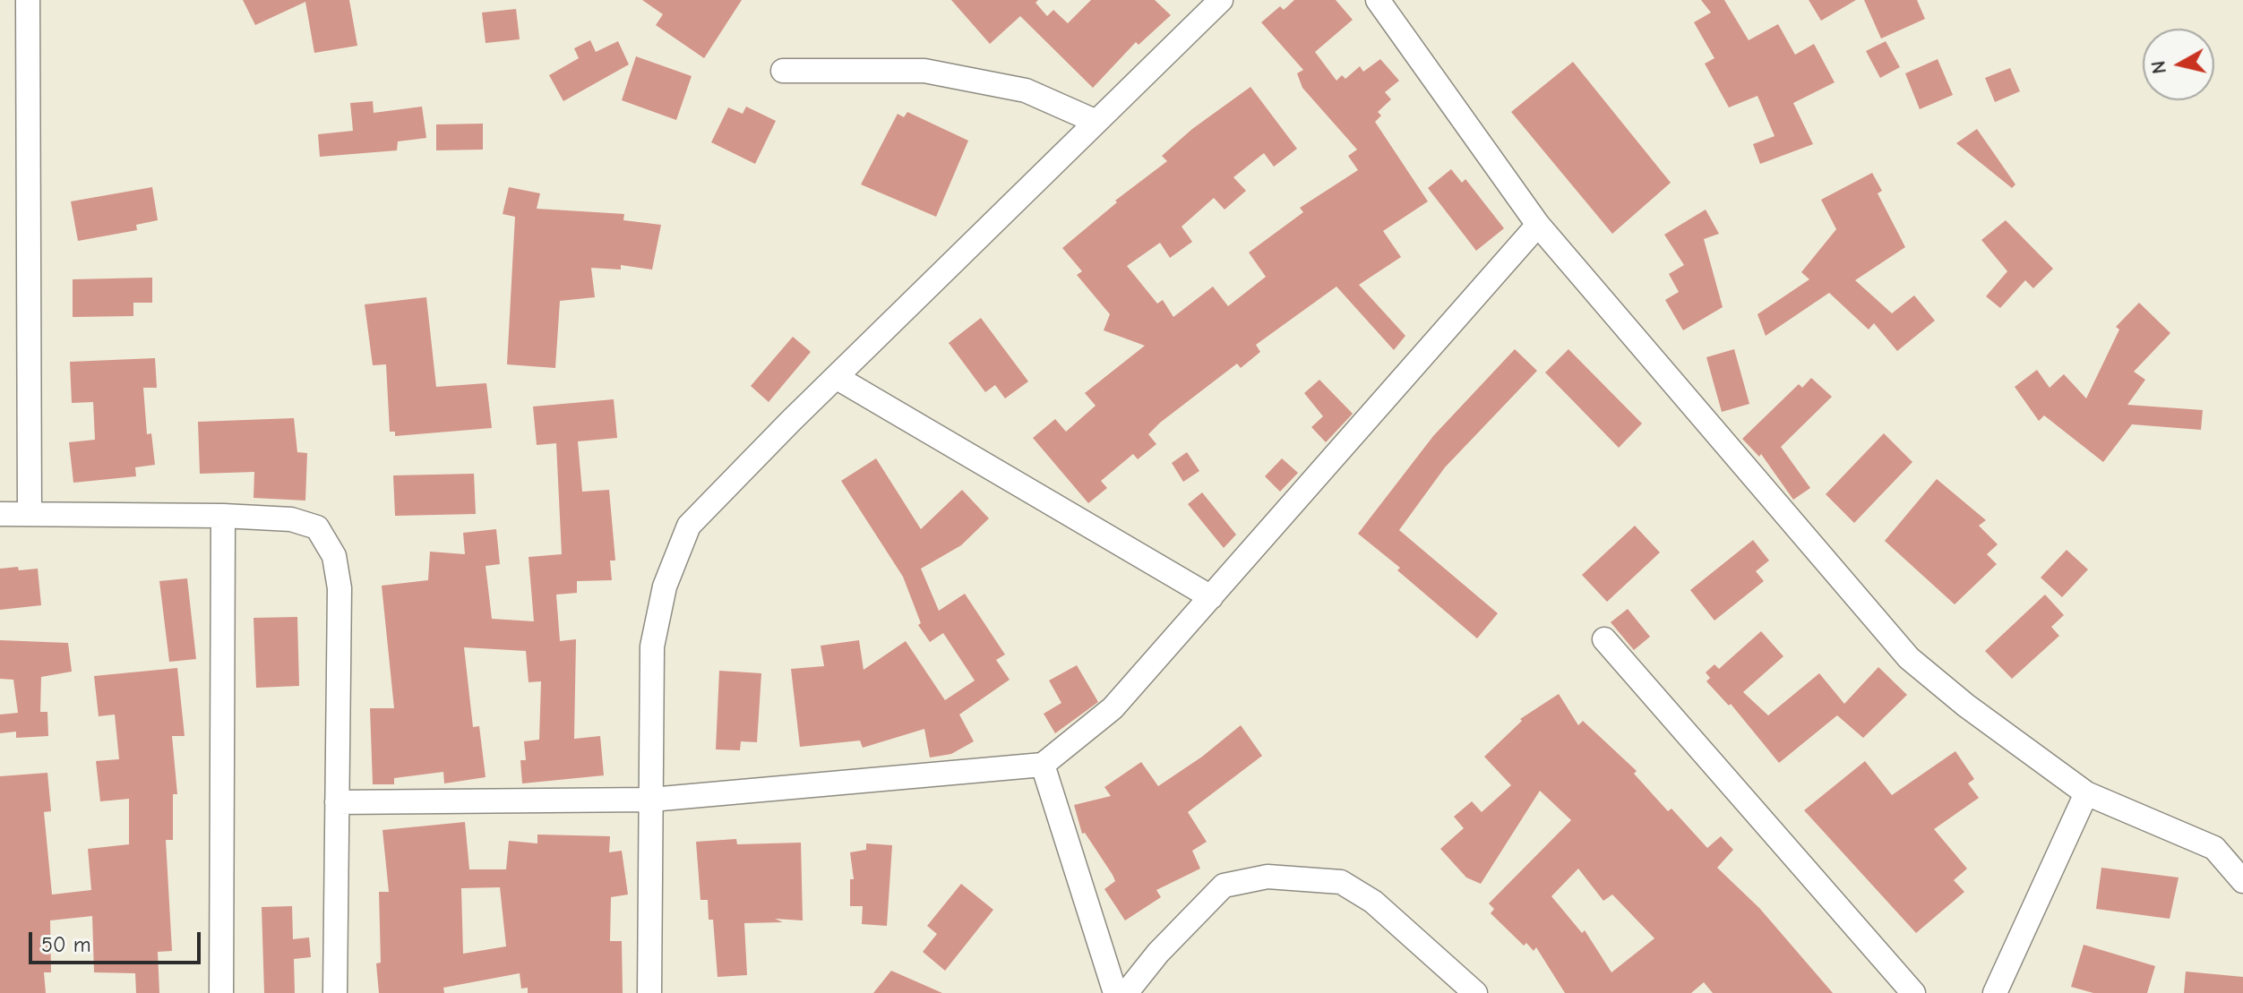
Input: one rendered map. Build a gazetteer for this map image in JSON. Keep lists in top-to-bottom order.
{
  "scale_bar": "50 m",
  "north": "left"
}
